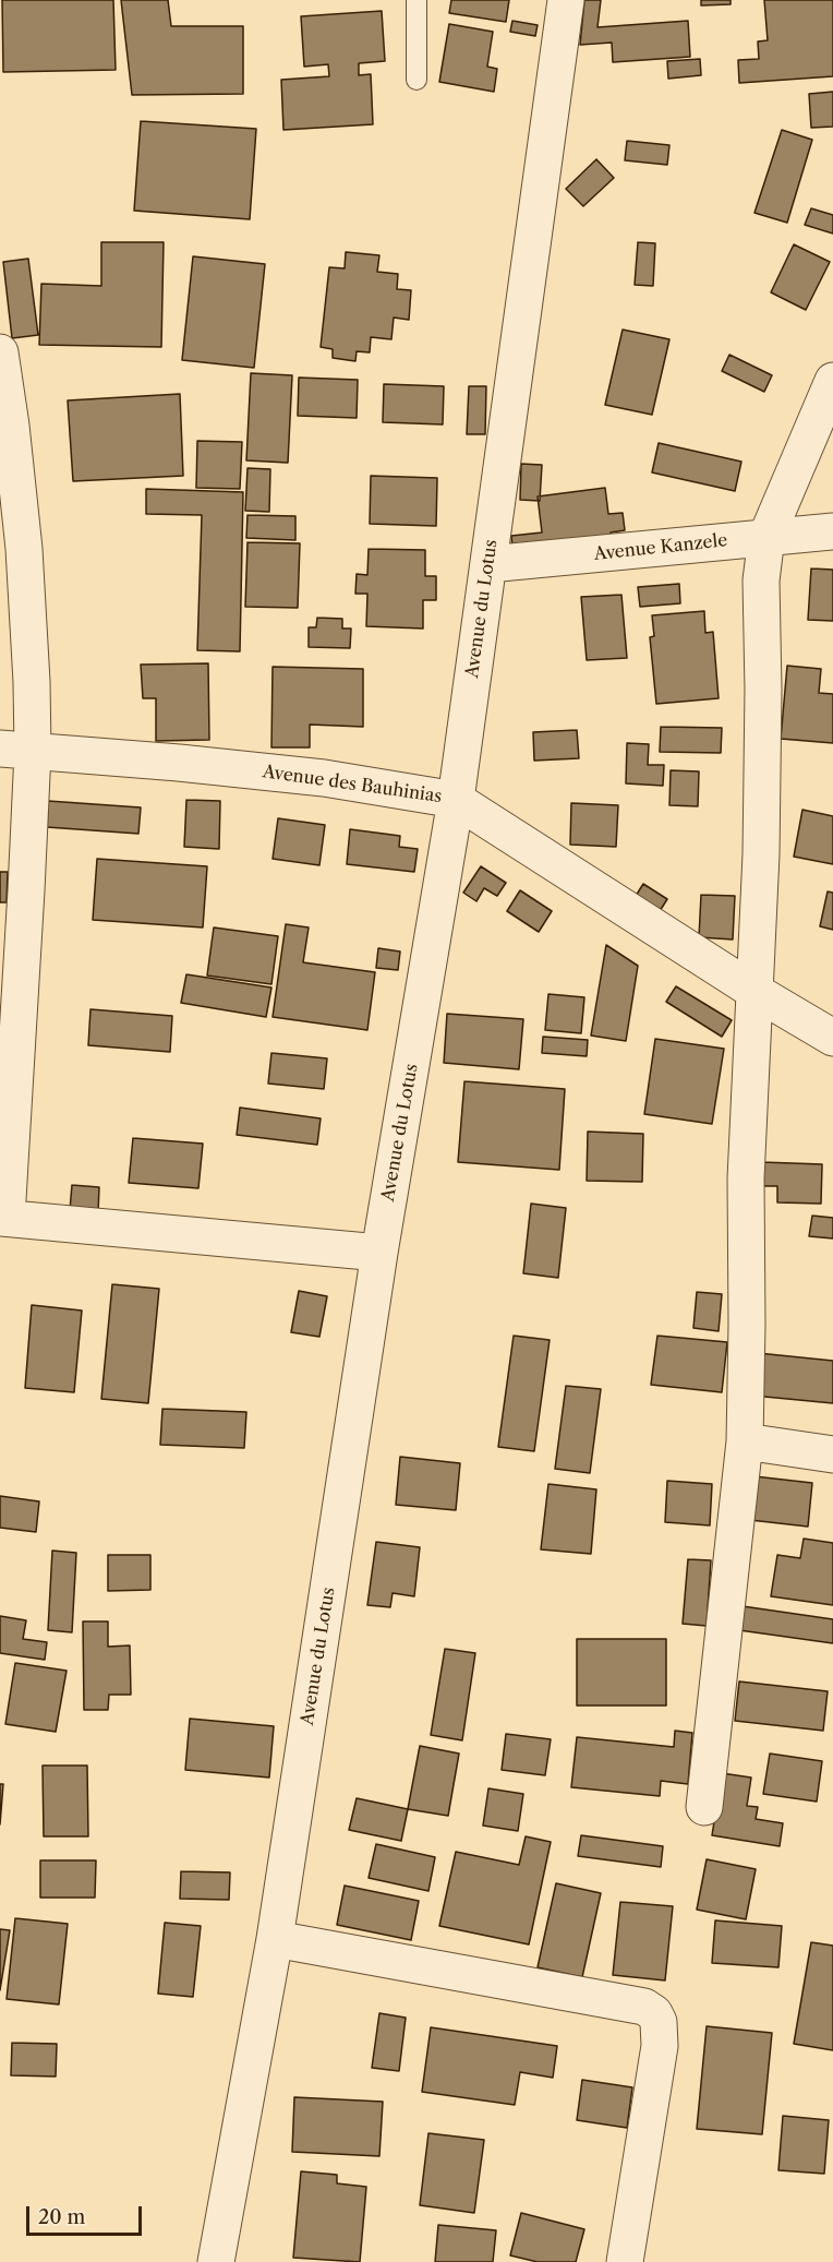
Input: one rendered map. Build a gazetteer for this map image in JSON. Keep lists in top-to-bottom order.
{
  "streets": {
    "street": ["Avenue Kanzele", "Avenue du Lotus", "Avenue des Bauhinias"]
  },
  "crossings": [
    ["Avenue Kanzele", "Avenue du Lotus"],
    ["Avenue du Lotus", "Avenue des Bauhinias"]
  ],
  "scale_bar": "20 m"
}
